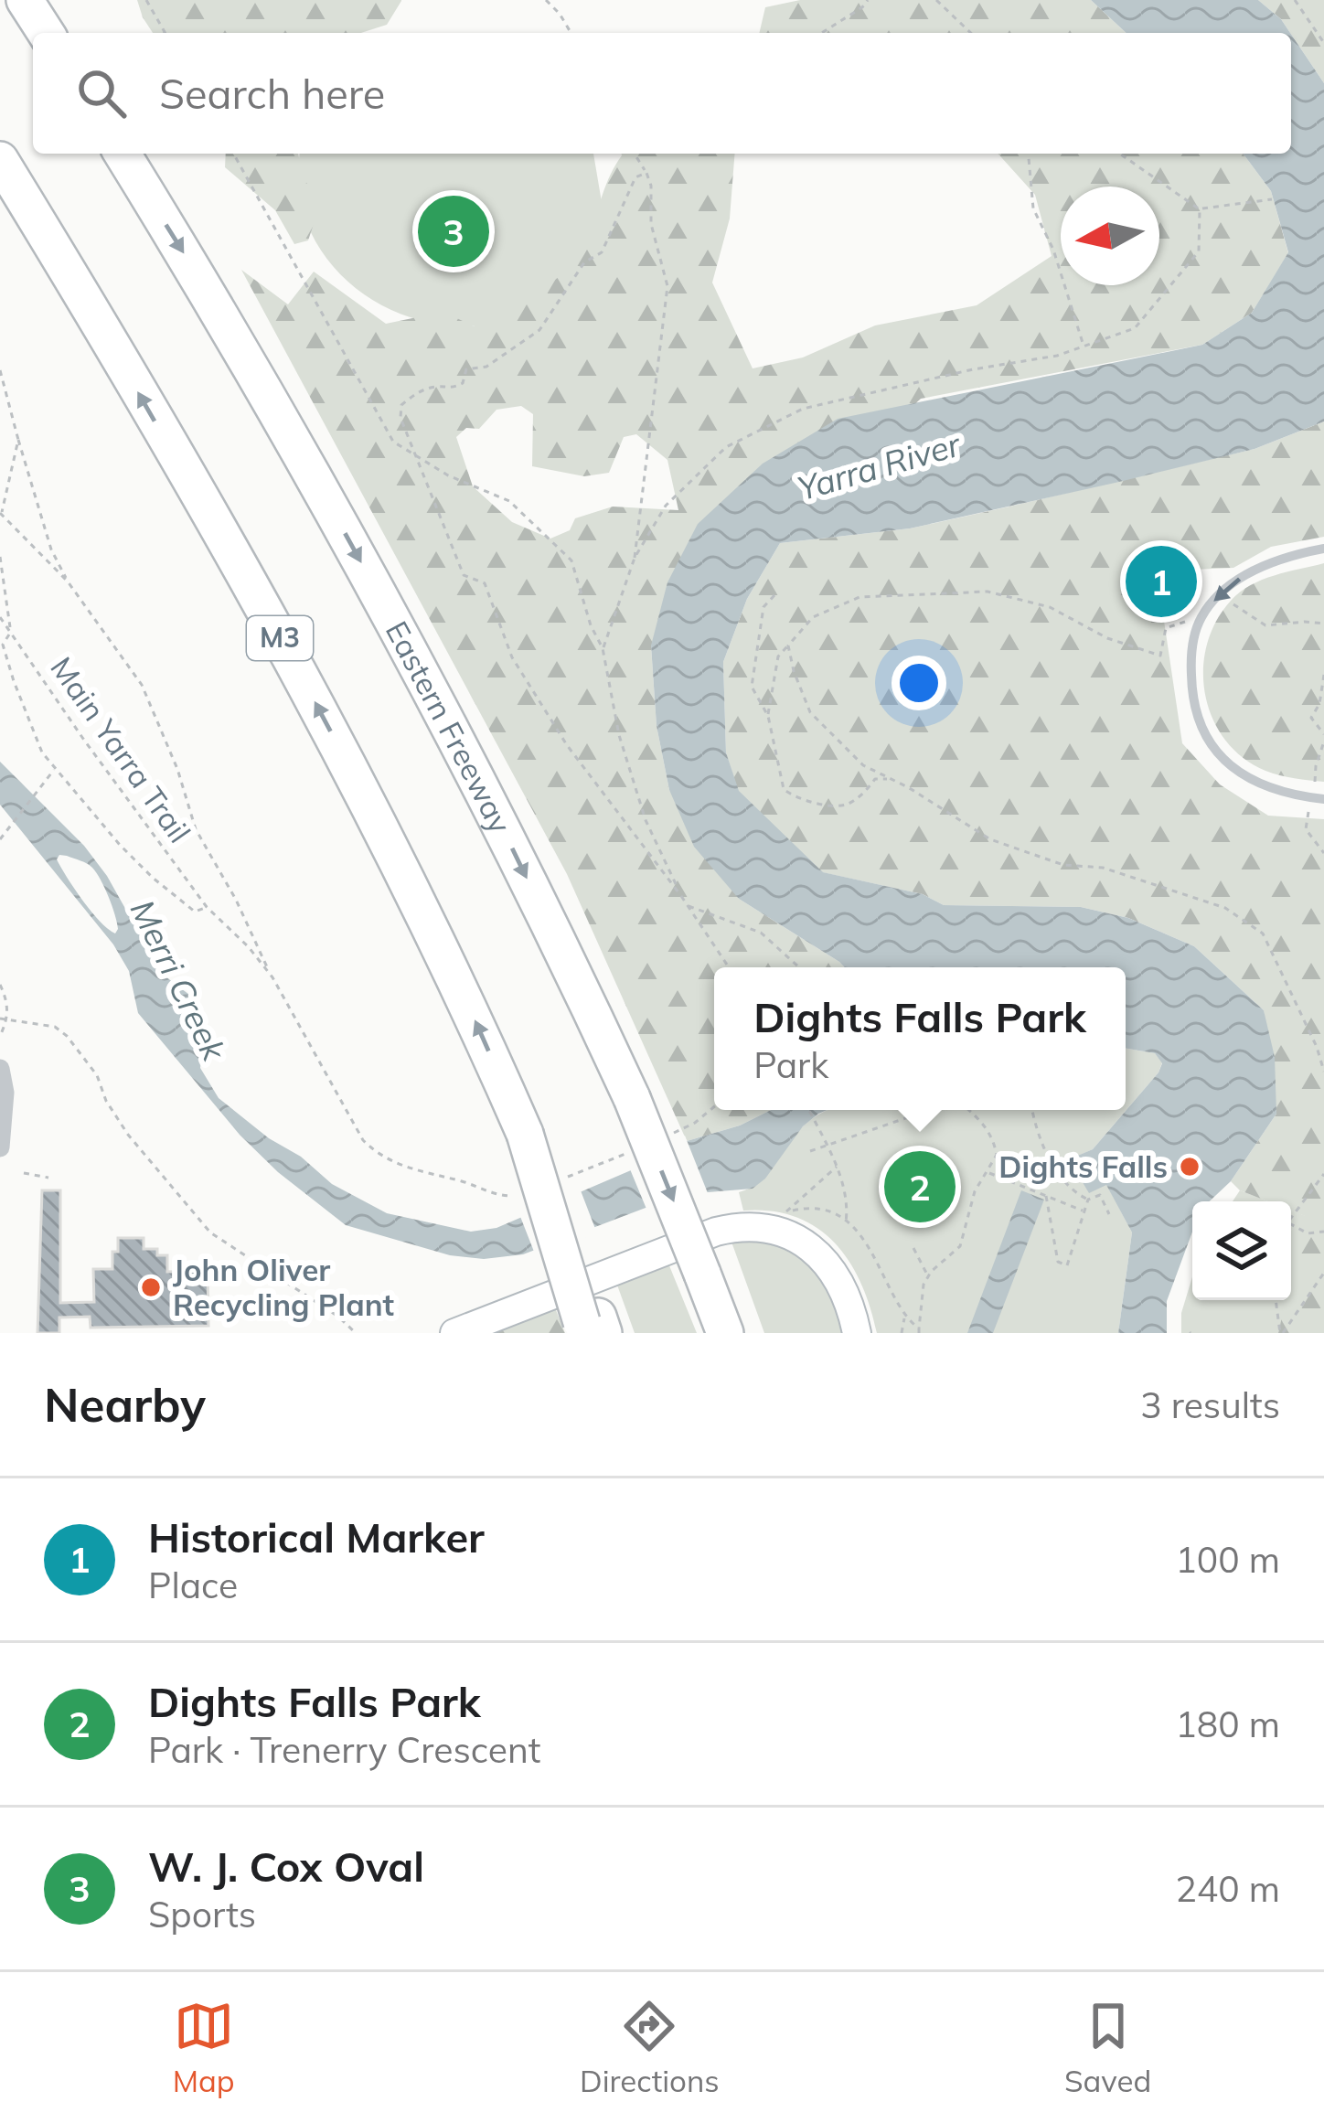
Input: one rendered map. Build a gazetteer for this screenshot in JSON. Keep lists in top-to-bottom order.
{
  "streets": {
    "highway": ["M3", "Eastern Freeway"],
    "path": ["Main Yarra Trail"]
  },
  "water": ["Yarra River", "Merri Creek"],
  "places": ["Dights Falls", "John Oliver Recycling Plant"],
  "north": "left",
  "page": {
    "search": "Search here",
    "pins": ["3", "1", "2"],
    "popup": ["Dights Falls Park", "Park"],
    "heading": ["Nearby", "3 results"],
    "list": [
      {
        "mark": "1",
        "name": "Historical Marker",
        "note": "Place",
        "value": "100 m"
      },
      {
        "mark": "2",
        "name": "Dights Falls Park",
        "note": "Park · Trenerry Crescent",
        "value": "180 m"
      },
      {
        "mark": "3",
        "name": "W. J. Cox Oval",
        "note": "Sports",
        "value": "240 m"
      }
    ],
    "nav": ["Map", "Directions", "Saved"]
  }
}
